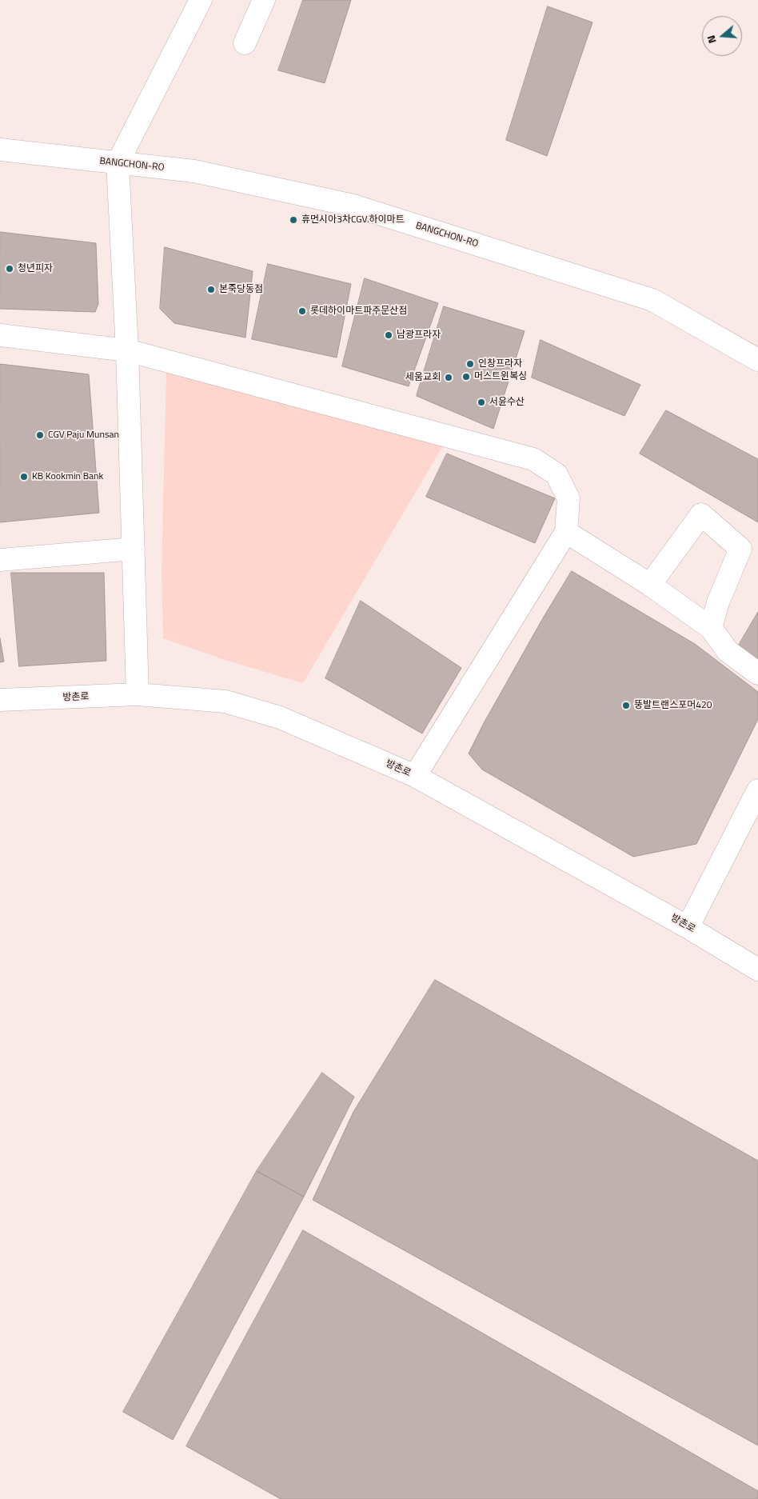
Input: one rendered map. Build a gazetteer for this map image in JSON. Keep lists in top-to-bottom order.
{
  "streets": {
    "street": ["BANGCHON-RO", "방촌로"]
  },
  "places": [
    "휴먼시아3차CGV.하이마트",
    "청년피자",
    "본죽당동점",
    "롯데하이마트파주문산점",
    "남광프라자",
    "인창프라자",
    "머스트윈복싱",
    "세움교회",
    "서윤수산",
    "CGV Paju Munsan",
    "KB Kookmin Bank",
    "뚱발트랜스포머420"
  ],
  "north": "left"
}
